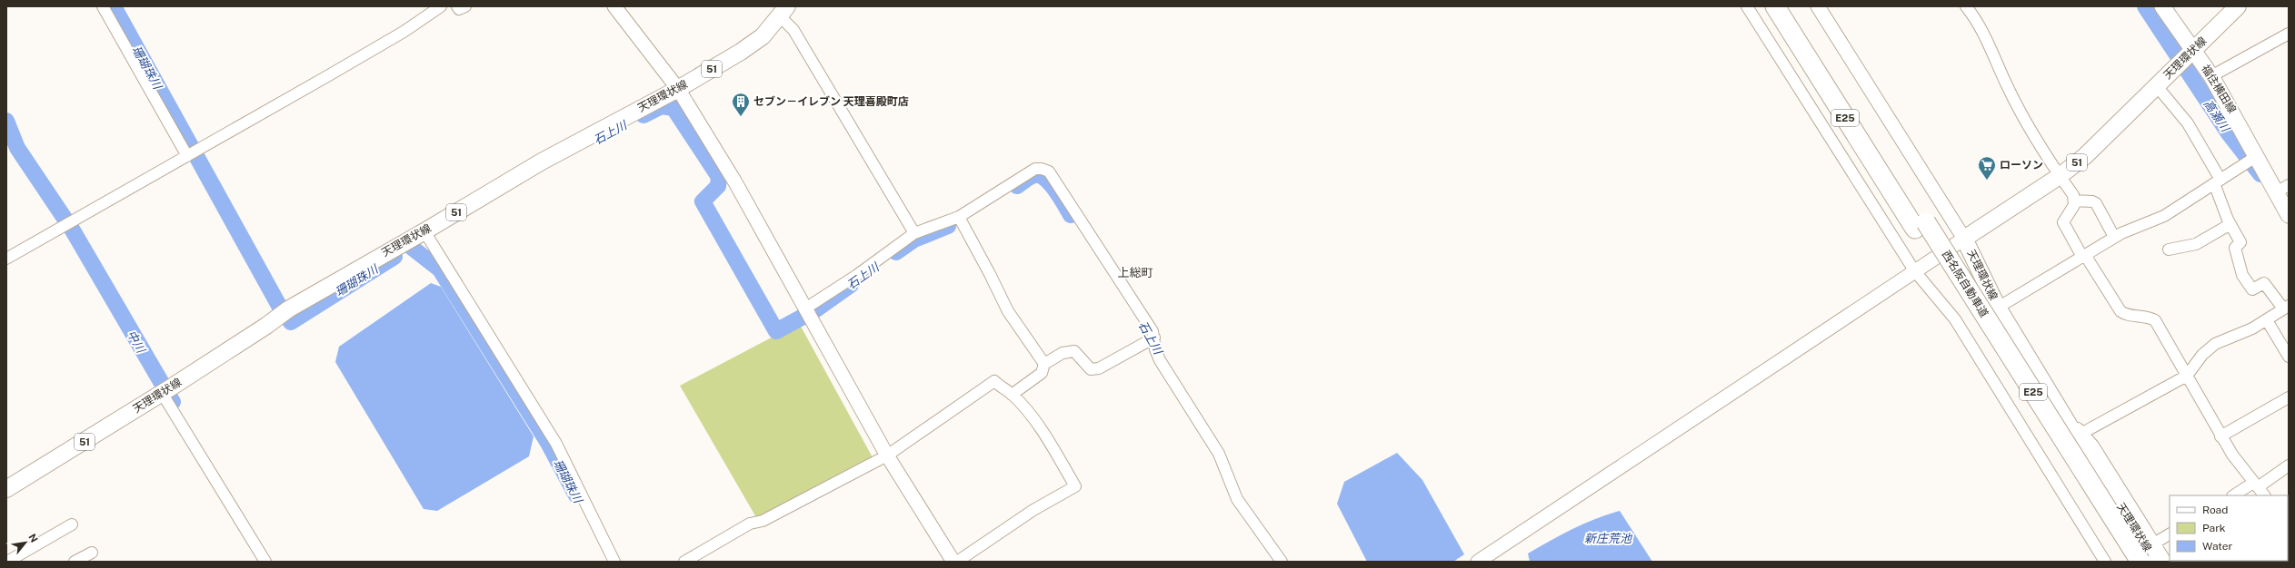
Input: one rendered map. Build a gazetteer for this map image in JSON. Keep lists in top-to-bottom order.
{
  "streets": {
    "highway": ["E25", "西名阪自動車道"],
    "main road": ["天理環状線", "51", "福住横田線"]
  },
  "crossings": [
    ["天理環状線", "福住横田線"],
    ["天理環状線", "西名阪自動車道"]
  ],
  "districts": ["上総町"],
  "water": [
    "珊瑚珠川",
    "高瀬川",
    "石上川",
    "中川",
    "新庄荒池"
  ],
  "places": {
    "building": ["セブン－イレブン 天理喜殿町店"],
    "supermarket": ["ローソン"]
  },
  "legend": ["Road", "Park", "Water"],
  "north": "top right"
}
